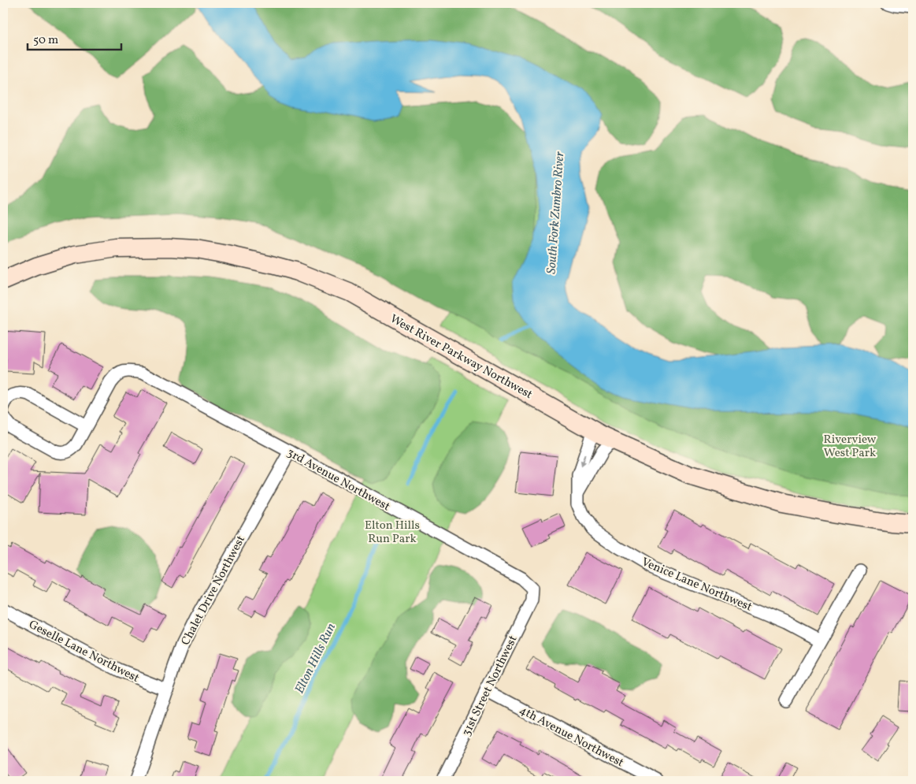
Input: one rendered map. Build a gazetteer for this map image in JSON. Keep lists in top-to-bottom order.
{
  "streets": {
    "main road": ["West River Parkway Northwest"],
    "street": [
      "3rd Avenue Northwest",
      "Venice Lane Northwest",
      "Chalet Drive Northwest",
      "Geselle Lane Northwest",
      "31st Street Northwest",
      "4th Avenue Northwest"
    ]
  },
  "crossings": [
    ["West River Parkway Northwest", "Venice Lane Northwest"],
    ["3rd Avenue Northwest", "Chalet Drive Northwest"],
    ["3rd Avenue Northwest", "31st Street Northwest"],
    ["Chalet Drive Northwest", "Geselle Lane Northwest"],
    ["31st Street Northwest", "4th Avenue Northwest"]
  ],
  "water": ["South Fork Zumbro River", "Elton Hills Run"],
  "parks": ["Riverview West Park", "Elton Hills Run Park"],
  "scale_bar": "50 m"
}
